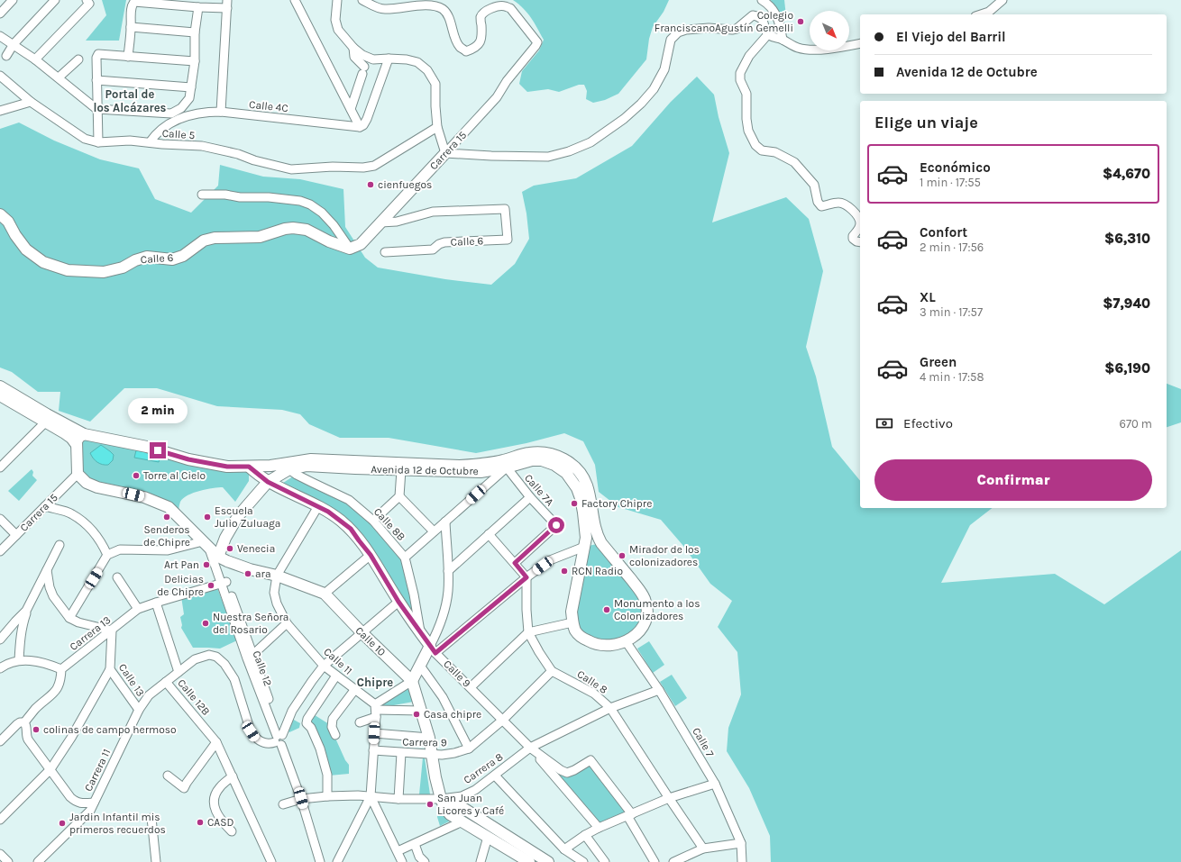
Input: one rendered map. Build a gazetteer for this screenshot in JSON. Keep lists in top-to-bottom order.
{
  "streets": {
    "main road": [
      "Carrera 15",
      "Calle 6",
      "Avenida 12 de Octubre",
      "Calle 10",
      "Calle 9"
    ],
    "street": [
      "Calle 4C",
      "Calle 5",
      "Calle 7A",
      "Calle 8B",
      "Carrera 13",
      "Calle 11",
      "Calle 12",
      "Calle 13",
      "Calle 8",
      "Calle 12B",
      "Carrera 9",
      "Calle 7",
      "Carrera 8",
      "Carrera 11"
    ]
  },
  "crossings": [
    ["Calle 4C", "Calle 5"],
    ["Carrera 15", "Calle 6"],
    ["Avenida 12 de Octubre", "Calle 7A"],
    ["Avenida 12 de Octubre", "Calle 8B"],
    ["Avenida 12 de Octubre", "Calle 10"],
    ["Avenida 12 de Octubre", "Calle 12"],
    ["Avenida 12 de Octubre", "Calle 9"],
    ["Avenida 12 de Octubre", "Calle 7"],
    ["Calle 8B", "Calle 9"],
    ["Carrera 13", "Calle 12"],
    ["Carrera 13", "Calle 13"],
    ["Calle 10", "Calle 11"],
    ["Calle 10", "Calle 12"],
    ["Calle 10", "Carrera 9"],
    ["Calle 10", "Carrera 8"],
    ["Calle 12", "Calle 12B"],
    ["Calle 12", "Carrera 8"],
    ["Calle 9", "Carrera 9"],
    ["Calle 9", "Carrera 8"],
    ["Calle 13", "Carrera 11"],
    ["Calle 8", "Carrera 9"],
    ["Calle 8", "Carrera 8"],
    ["Calle 12B", "Carrera 11"],
    ["Calle 7", "Carrera 8"]
  ],
  "districts": ["Portal de los Alcázares", "Chipre"],
  "places": [
    "Colegio FranciscanoAgustín Gemelli",
    "cienfuegos",
    "Torre al Cielo",
    "Factory Chipre",
    "Senderos de Chipre",
    "Escuela Julio Zuluaga",
    "Venecia",
    "Mirador de los colonizadores",
    "Art Pan",
    "RCN Radio",
    "ara",
    "Delicias de Chipre",
    "Monumento a los Colonizadores",
    "Nuestra Señora del Rosario",
    "Casa chipre",
    "colinas de campo hermoso",
    "San Juan Licores y Café",
    "CASD",
    "Jardin Infantil mis primeros recuerdos"
  ],
  "north": "bottom right",
  "page": {
    "banner": ["El Viejo del Barril", "Avenida 12 de Octubre"],
    "heading": "Elige un viaje",
    "list": [
      {
        "name": "Económico",
        "note": "1 min · 17:55",
        "value": "$4,670"
      },
      {
        "name": "Confort",
        "note": "2 min · 17:56",
        "value": "$6,310"
      },
      {
        "name": "XL",
        "note": "3 min · 17:57",
        "value": "$7,940"
      },
      {
        "name": "Green",
        "note": "4 min · 17:58",
        "value": "$6,190"
      }
    ],
    "bubble": "2 min",
    "pay": ["Efectivo", "670 m"],
    "buttons": "Confirmar"
  }
}
